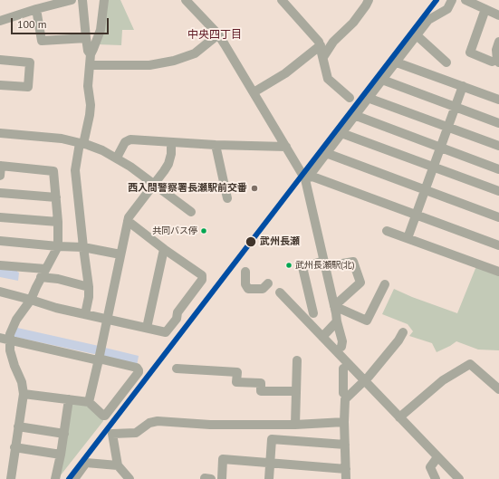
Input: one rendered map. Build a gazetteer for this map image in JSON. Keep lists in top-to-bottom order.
{
  "districts": ["中央四丁目"],
  "places": [
    "西入間警察署長瀬駅前交番",
    "共同バス停",
    "武州長瀬",
    "武州長瀬駅(北)"
  ],
  "scale_bar": "100 m"
}
